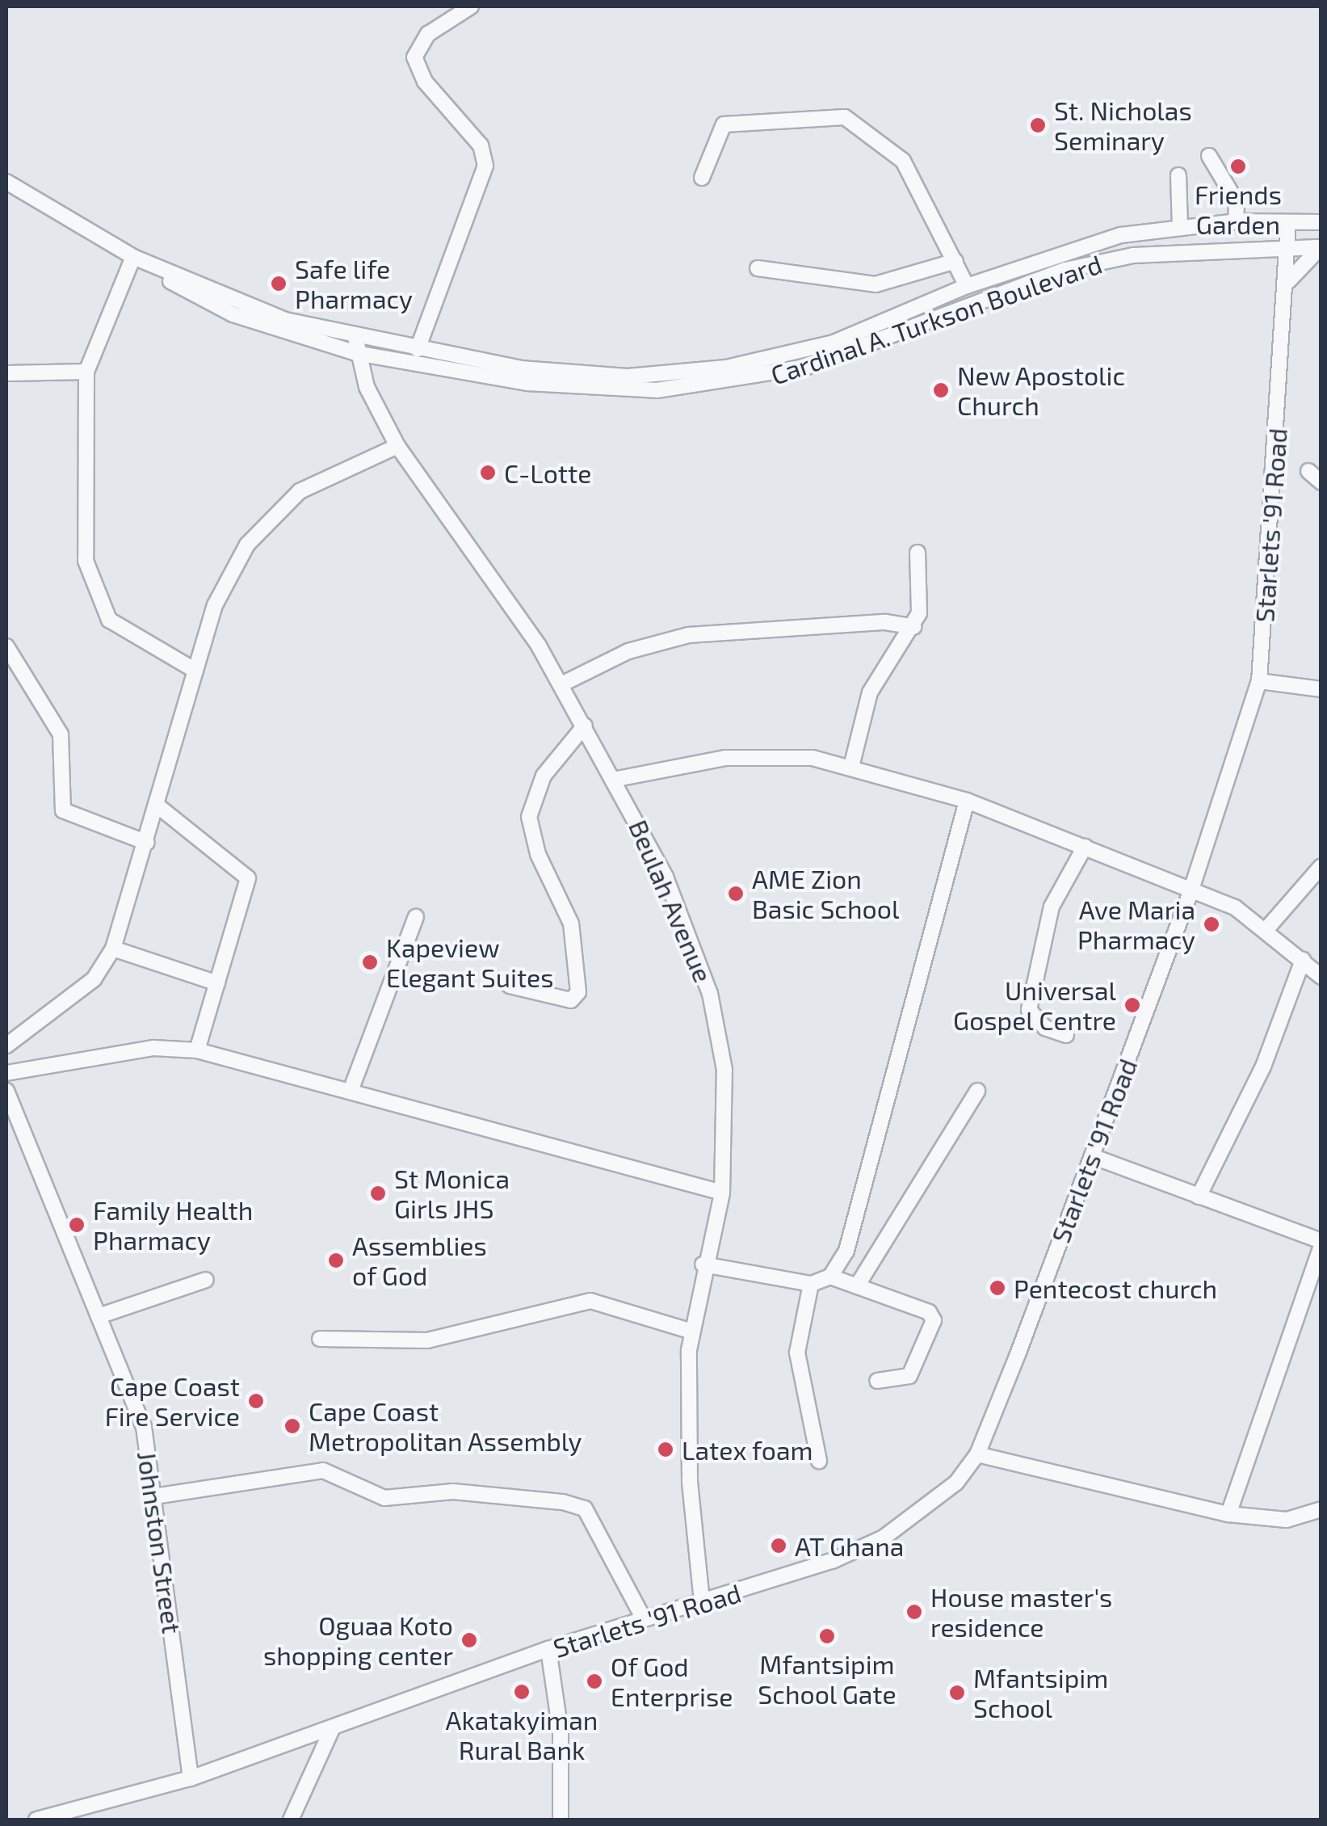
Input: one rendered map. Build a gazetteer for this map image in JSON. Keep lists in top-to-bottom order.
{
  "streets": {
    "street": [
      "Cardinal A. Turkson Boulevard",
      "Starlets '91 Road",
      "Beulah Avenue",
      "Johnston Street"
    ]
  },
  "crossings": [
    ["Cardinal A. Turkson Boulevard", "Starlets '91 Road"],
    ["Cardinal A. Turkson Boulevard", "Beulah Avenue"],
    ["Starlets '91 Road", "Beulah Avenue"],
    ["Starlets '91 Road", "Johnston Street"]
  ],
  "places": [
    "St. Nicholas Seminary",
    "Friends Garden",
    "Safe life Pharmacy",
    "New Apostolic Church",
    "C-Lotte",
    "AME Zion Basic School",
    "Ave Maria Pharmacy",
    "Kapeview Elegant Suites",
    "Universal Gospel Centre",
    "St Monica Girls JHS",
    "Family Health Pharmacy",
    "Assemblies of God",
    "Pentecost church",
    "Cape Coast Fire Service",
    "Cape Coast Metropolitan Assembly",
    "Latex foam",
    "AT Ghana",
    "House master's residence",
    "Mfantsipim School Gate",
    "Oguaa Koto shopping center",
    "Of God Enterprise",
    "Akatakyiman Rural Bank",
    "Mfantsipim School"
  ]
}
